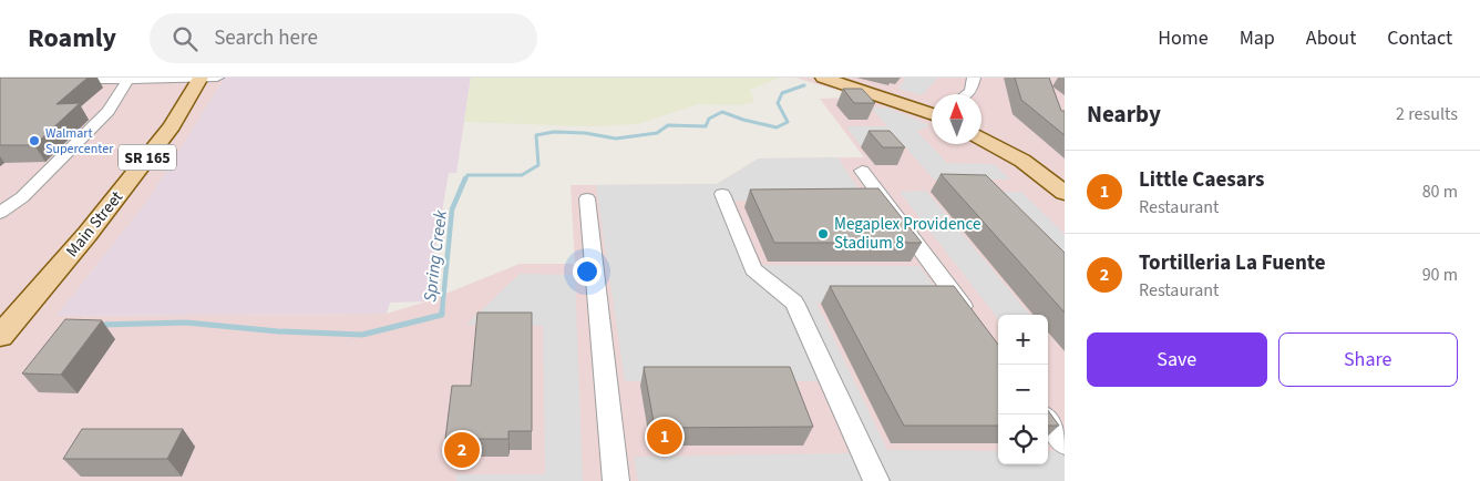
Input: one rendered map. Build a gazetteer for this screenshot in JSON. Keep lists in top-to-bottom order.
{
  "streets": {
    "main road": ["SR 165", "Main Street"]
  },
  "water": ["Spring Creek"],
  "places": ["Walmart Supercenter", "Megaplex Providence Stadium 8"],
  "north": "top",
  "page": {
    "header": "Roamly",
    "search": "Search here",
    "nav": [
      "Home",
      "Map",
      "About",
      "Contact"
    ],
    "heading": ["Nearby", "2 results"],
    "list": [
      {
        "mark": "1",
        "name": "Little Caesars",
        "note": "Restaurant",
        "value": "80 m"
      },
      {
        "mark": "2",
        "name": "Tortilleria La Fuente",
        "note": "Restaurant",
        "value": "90 m"
      }
    ],
    "map_buttons": ["+", "−"],
    "buttons": ["Save", "Share"],
    "pins": ["1", "2"]
  }
}
